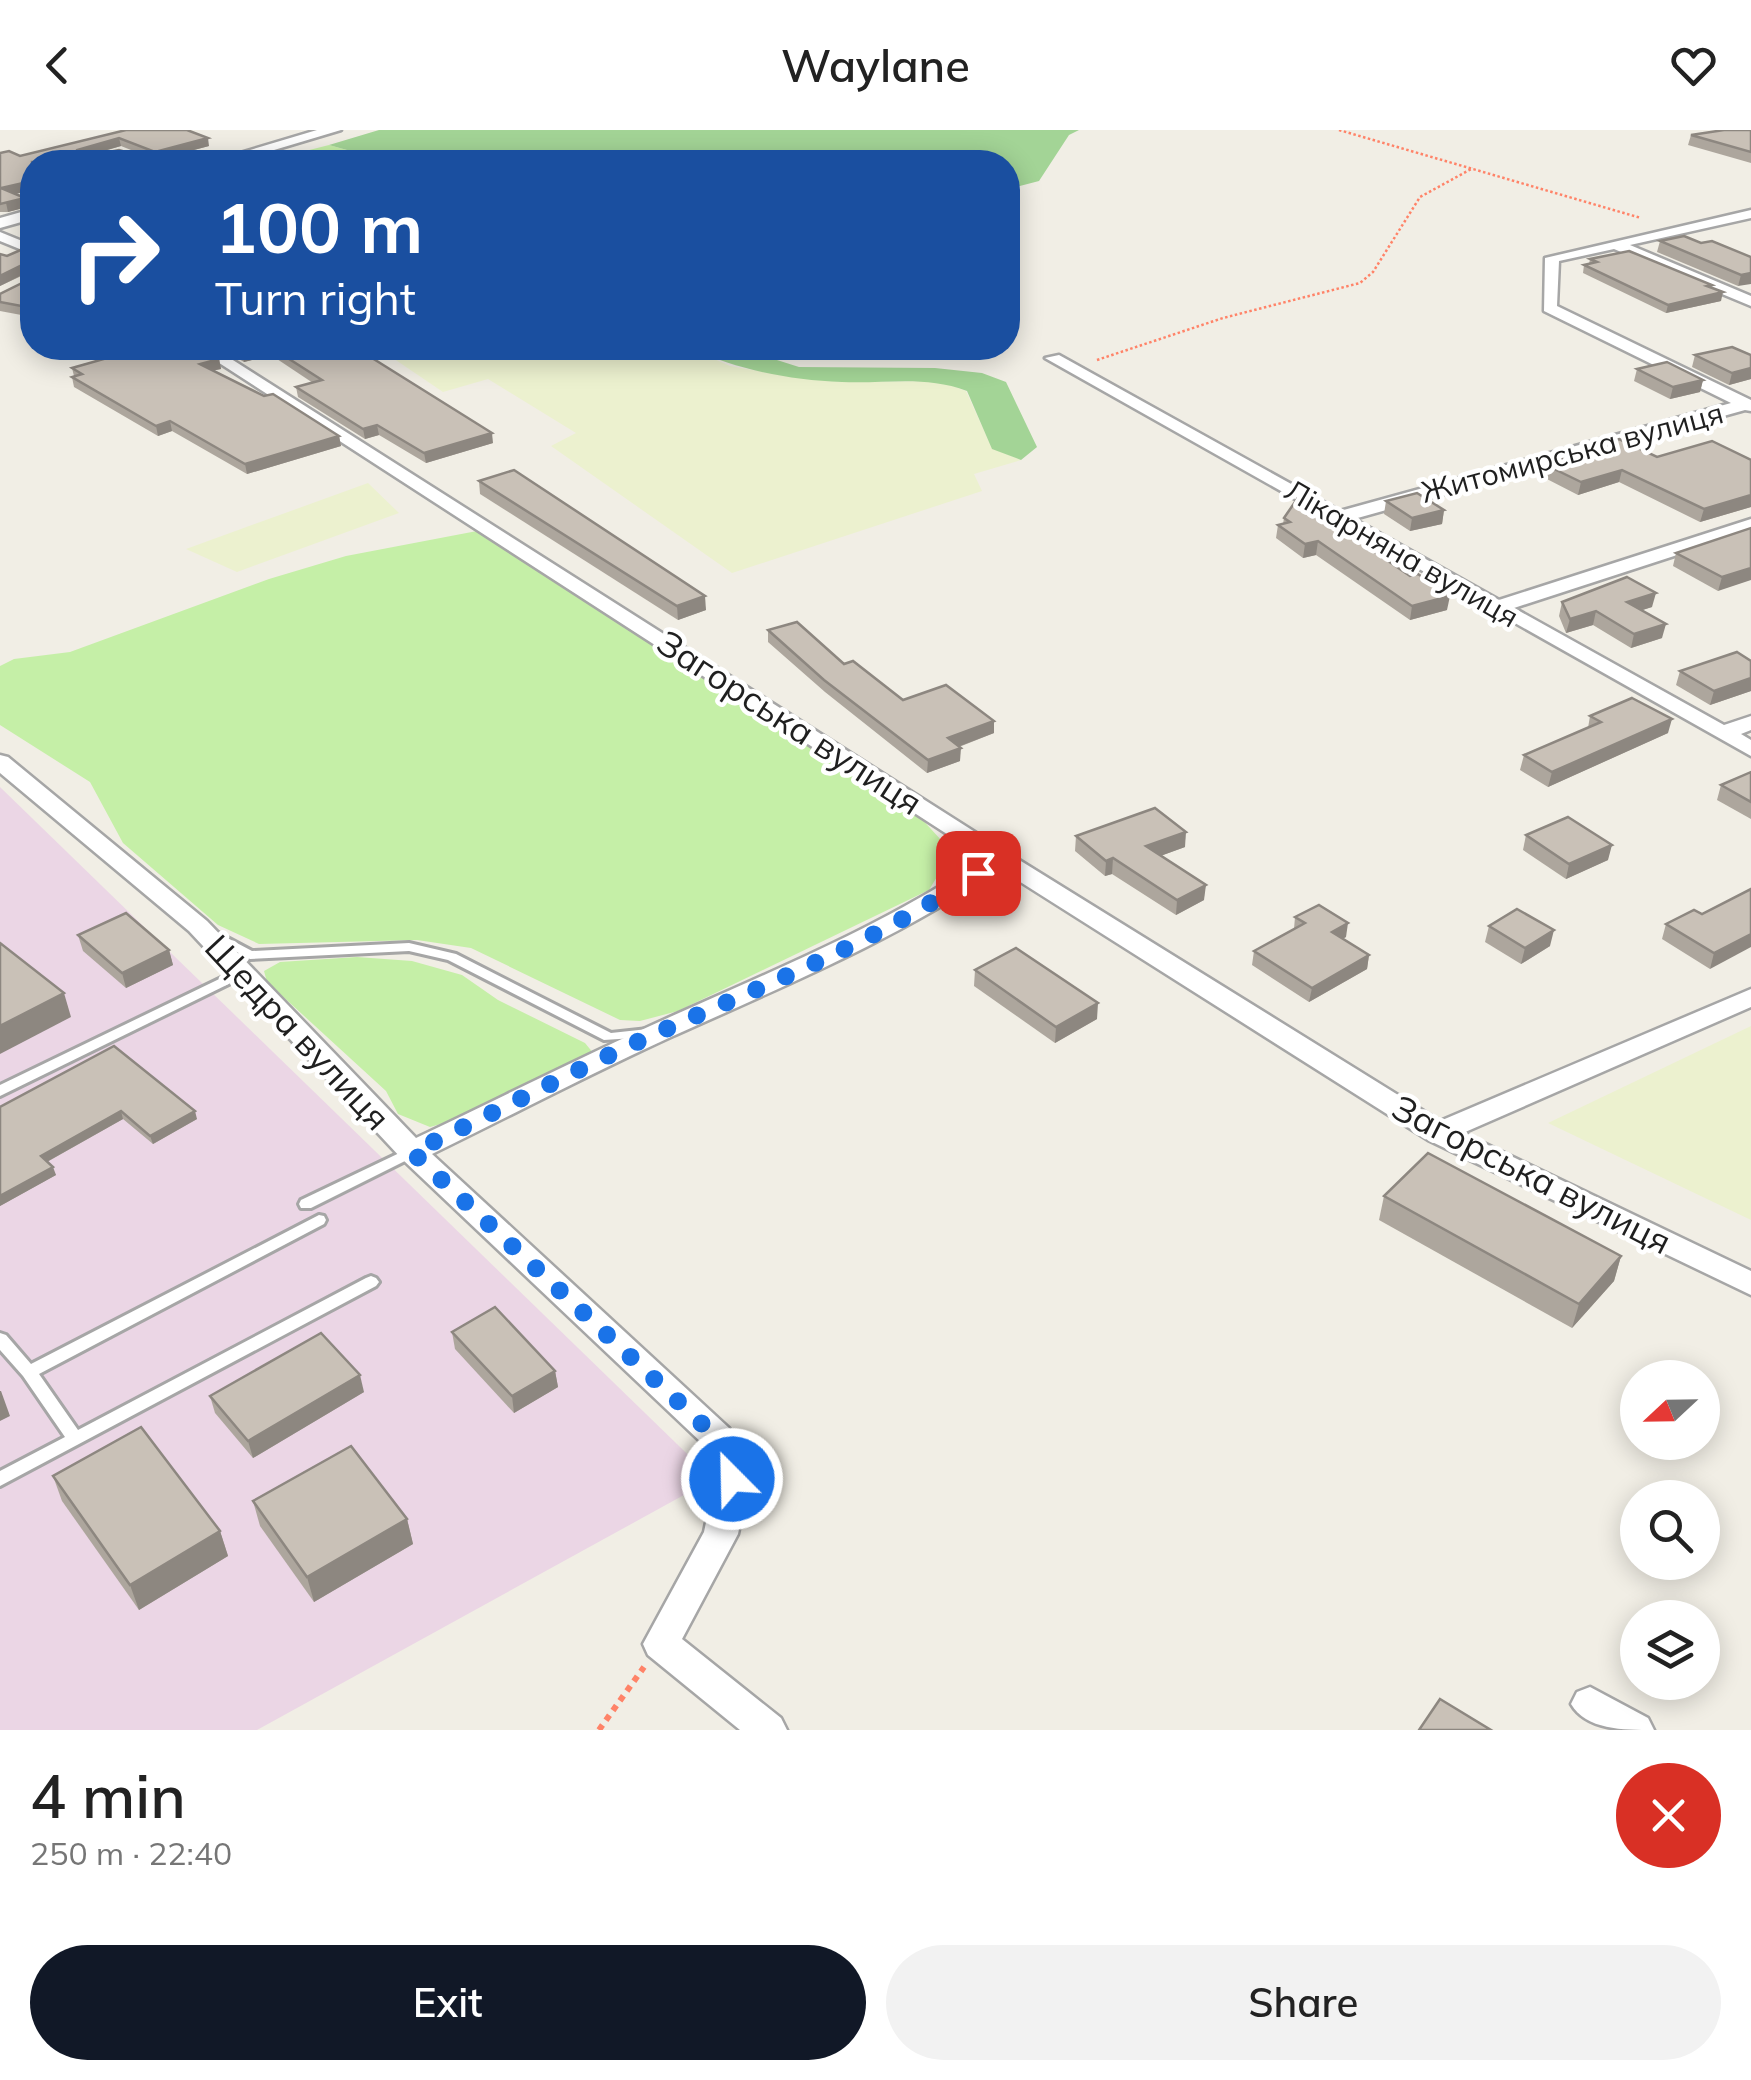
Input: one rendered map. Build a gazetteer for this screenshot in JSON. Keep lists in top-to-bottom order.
{
  "streets": {
    "street": [
      "Житомирська вулиця",
      "Лікарняна вулиця",
      "Загорська вулиця",
      "Щедра вулиця"
    ]
  },
  "crossings": [
    ["Житомирська вулиця", "Лікарняна вулиця"]
  ],
  "north": "left",
  "page": {
    "header": "Waylane",
    "turn": ["100 m", "Turn right"],
    "heading": ["4 min", "250 m · 22:40"],
    "buttons": ["Exit", "Share"]
  }
}
